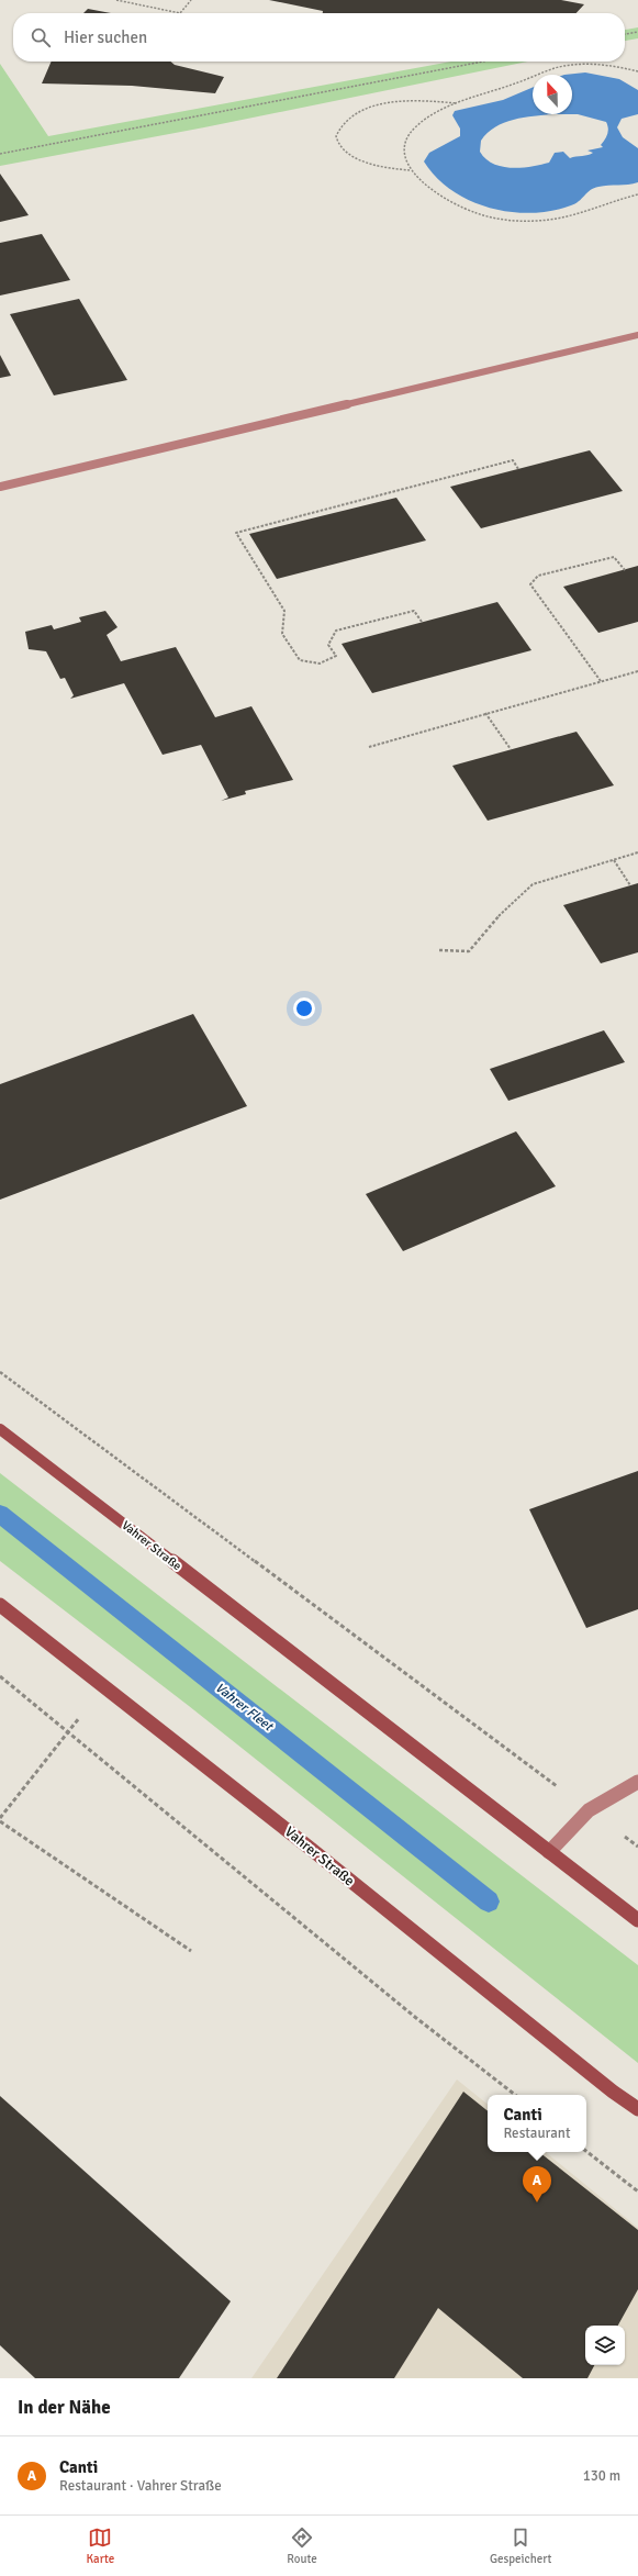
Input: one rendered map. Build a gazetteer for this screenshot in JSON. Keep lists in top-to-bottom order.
{
  "streets": {
    "main road": ["Vahrer Straße"]
  },
  "water": ["Vahrer Fleet"],
  "north": "top",
  "page": {
    "search": "Hier suchen",
    "popup": ["Canti", "Restaurant"],
    "pins": "A",
    "heading": "In der Nähe",
    "list": [
      {
        "mark": "A",
        "name": "Canti",
        "note": "Restaurant · Vahrer Straße",
        "value": "130 m"
      }
    ],
    "nav": ["Karte", "Route", "Gespeichert"]
  }
}
